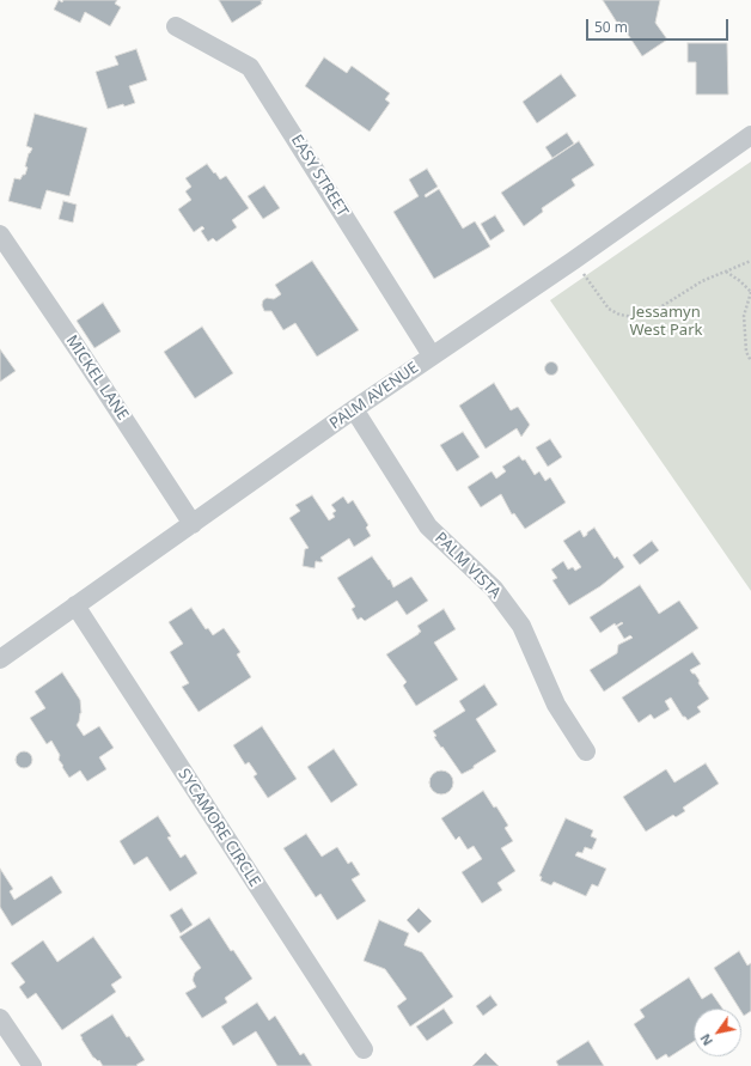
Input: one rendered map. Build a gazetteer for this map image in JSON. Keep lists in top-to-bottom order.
{
  "streets": {
    "street": [
      "EASY STREET",
      "MICKEL LANE",
      "PALM AVENUE",
      "PALM VISTA",
      "SYCAMORE CIRCLE"
    ]
  },
  "crossings": [
    ["EASY STREET", "PALM AVENUE"],
    ["MICKEL LANE", "PALM AVENUE"],
    ["PALM AVENUE", "PALM VISTA"],
    ["PALM AVENUE", "SYCAMORE CIRCLE"]
  ],
  "parks": ["Jessamyn West Park"],
  "scale_bar": "50 m",
  "north": "bottom left"
}
